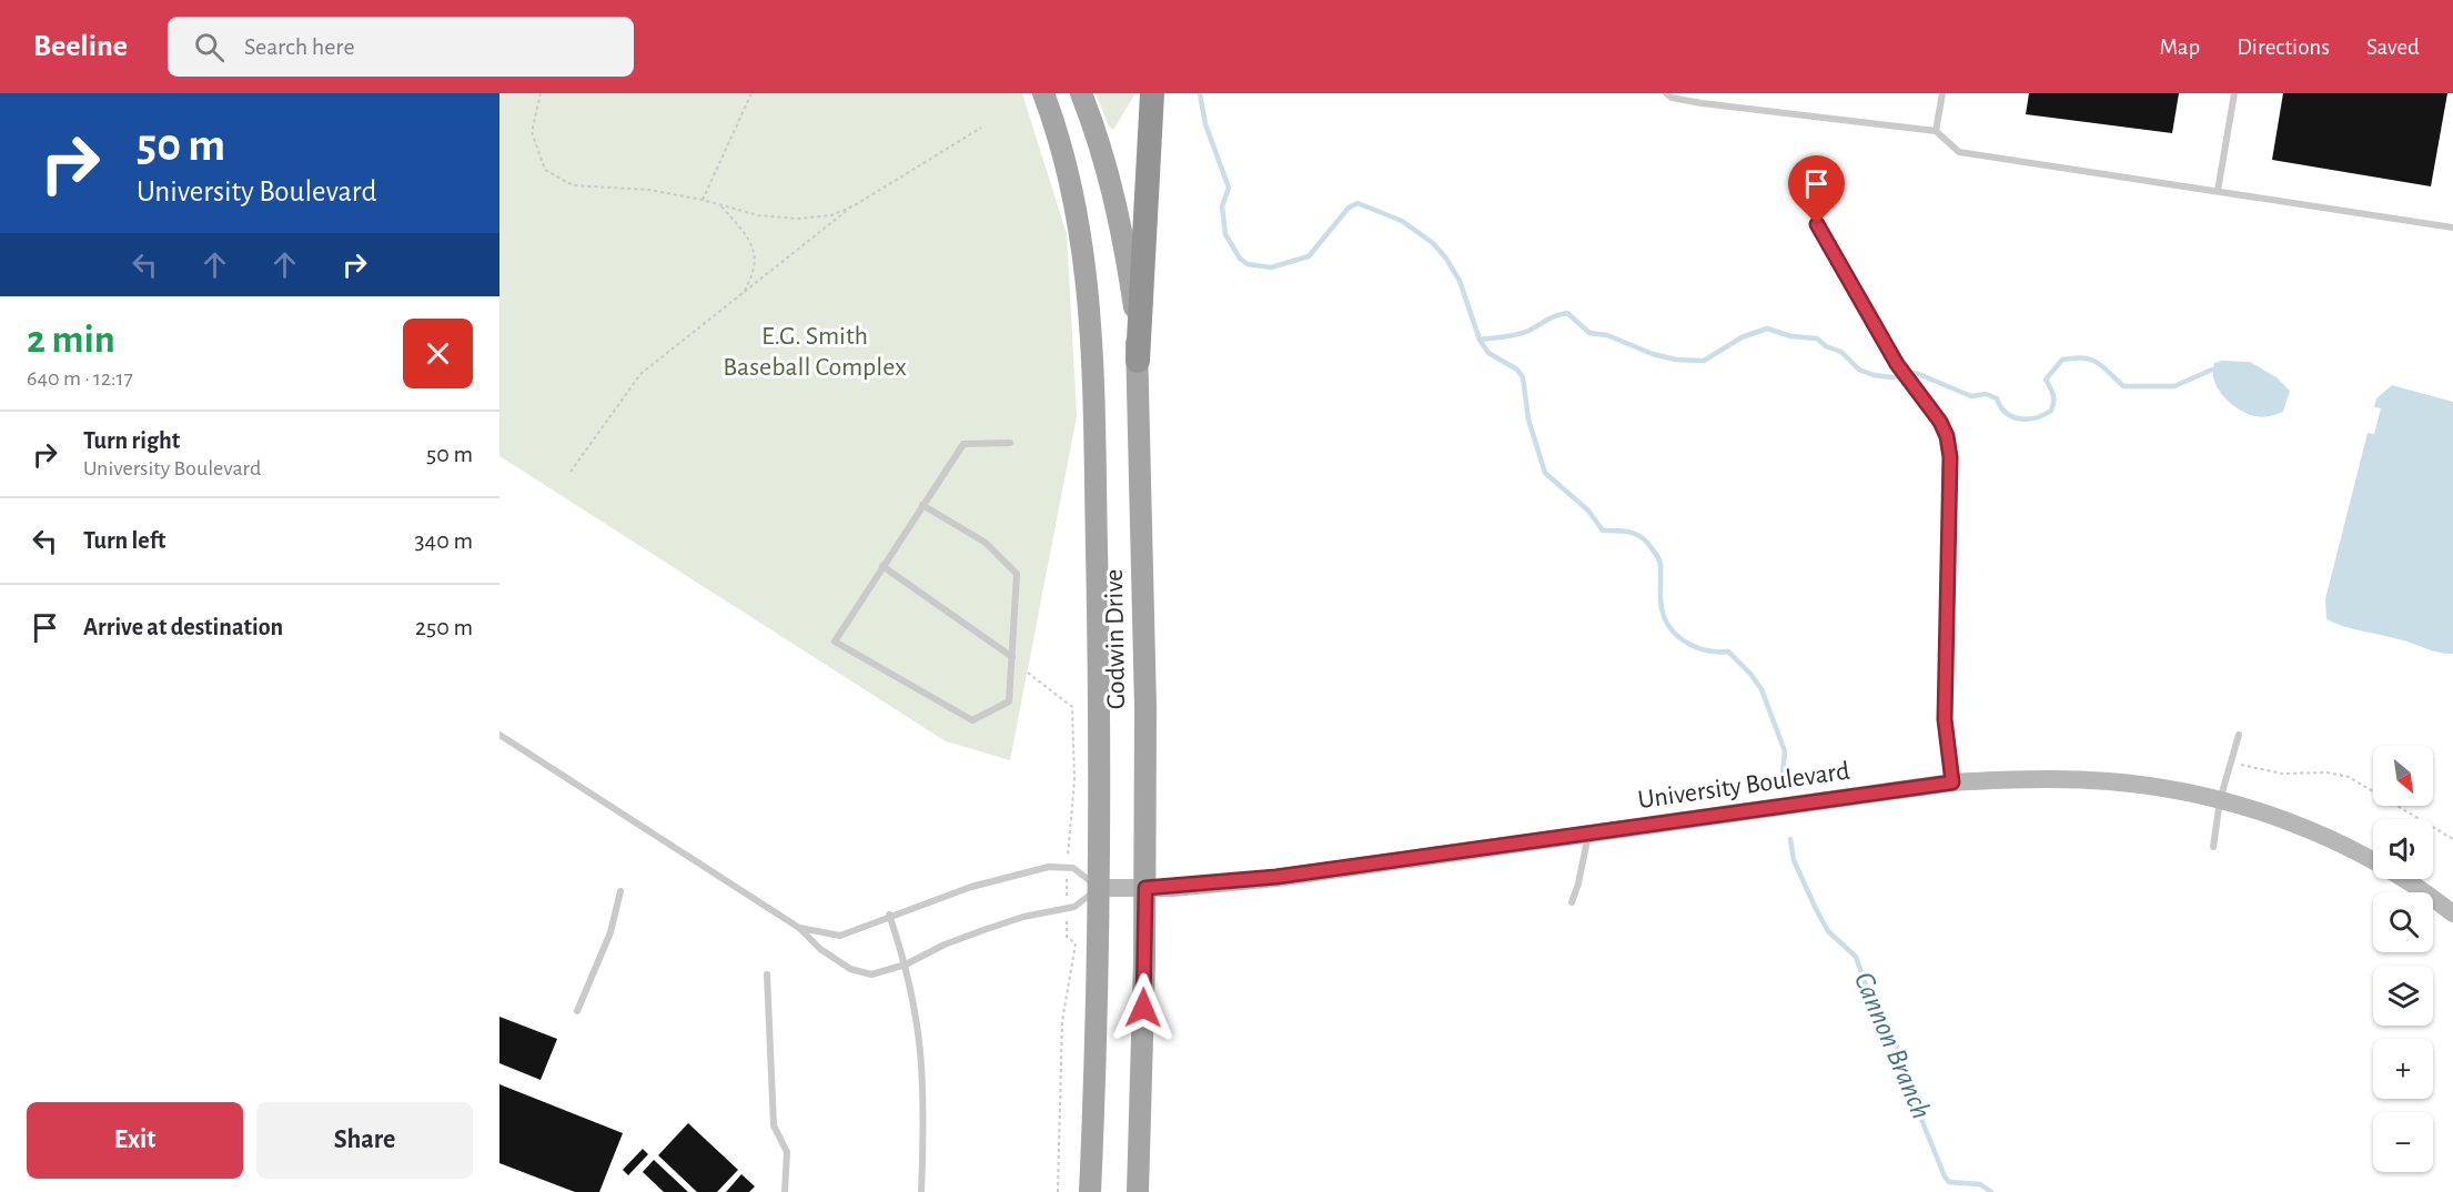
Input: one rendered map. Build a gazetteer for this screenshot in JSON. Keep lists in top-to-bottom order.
{
  "streets": {
    "main road": ["Godwin Drive", "University Boulevard"]
  },
  "crossings": [
    ["Godwin Drive", "University Boulevard"]
  ],
  "water": ["Cannon Branch"],
  "parks": ["E.G. Smith Baseball Complex"],
  "north": "bottom right",
  "page": {
    "header": "Beeline",
    "search": "Search here",
    "nav": ["Map", "Directions", "Saved"],
    "turn": ["50 m", "University Boulevard"],
    "heading": ["2 min", "640 m · 12:17"],
    "list": [
      {
        "name": "Turn right",
        "note": "University Boulevard",
        "value": "50 m"
      },
      {
        "name": "Turn left",
        "value": "340 m"
      },
      {
        "name": "Arrive at destination",
        "value": "250 m"
      }
    ],
    "map_buttons": ["+", "−"],
    "buttons": ["Exit", "Share"]
  }
}
